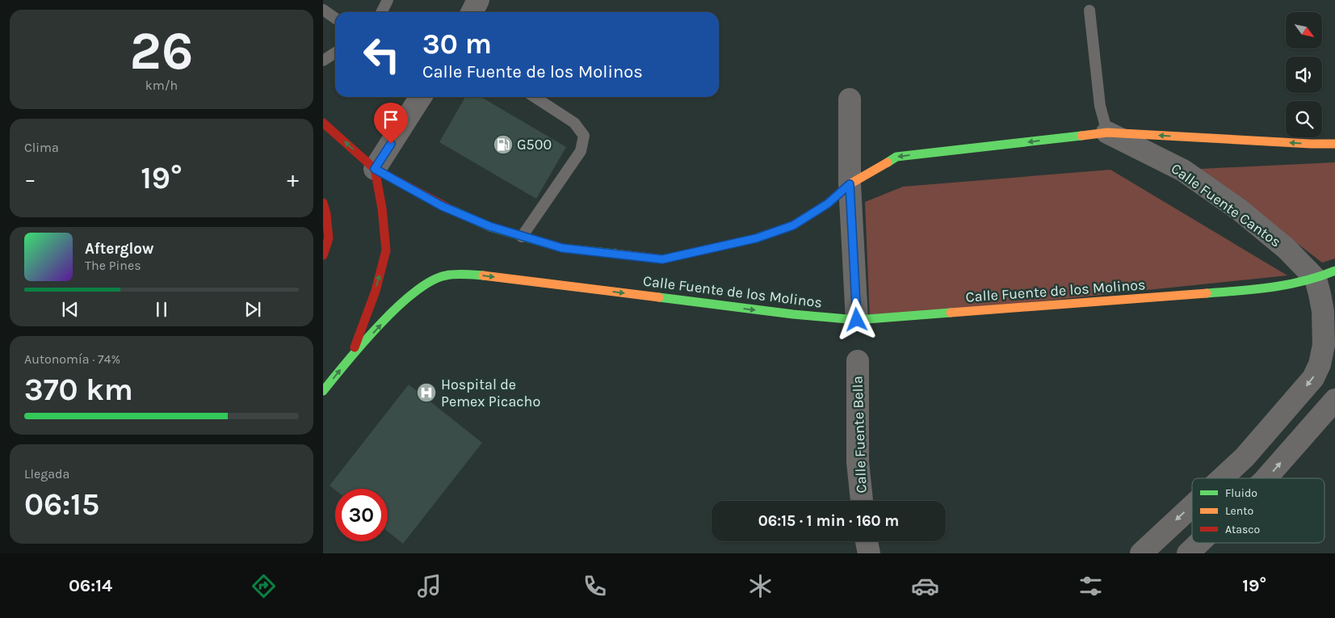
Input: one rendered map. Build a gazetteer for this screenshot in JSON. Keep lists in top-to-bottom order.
{
  "streets": {
    "street": ["Calle Fuente Cantos", "Calle Fuente de los Molinos", "Calle Fuente Bella"]
  },
  "crossings": [
    ["Calle Fuente Cantos", "Calle Fuente de los Molinos"]
  ],
  "places": {
    "fuel station": ["G500"],
    "hospital": ["Hospital de Pemex Picacho"]
  },
  "legend": ["Fluido", "Lento", "Atasco"],
  "north": "bottom right",
  "page": {
    "tile": [
      ["26", "km/h"],
      "Clima",
      ["Autonomía · 74%", "370 km"],
      ["Llegada", "06:15"]
    ],
    "turn": ["30 m", "Calle Fuente de los Molinos"],
    "heat": ["−", "19°", "+"],
    "song": ["Afterglow", "The Pines"],
    "limit": "30",
    "trip": "06:15 · 1 min · 160 m",
    "tabs": ["06:14", "19°"]
  }
}
